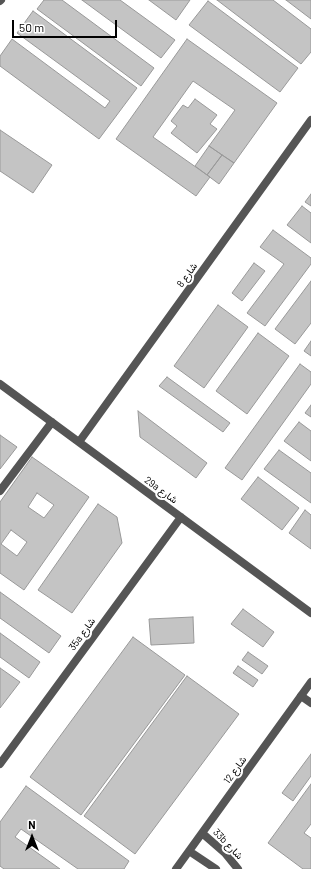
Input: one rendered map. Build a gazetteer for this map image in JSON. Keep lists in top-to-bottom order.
{
  "streets": {
    "street": [
      "شارع 8",
      "29a شارع",
      "35a شارع",
      "شارع 12",
      "33b شارع"
    ]
  },
  "crossings": [
    ["شارع 8", "29a شارع"],
    ["29a شارع", "35a شارع"],
    ["شارع 12", "33b شارع"]
  ],
  "scale_bar": "50 m",
  "north": "top"
}
